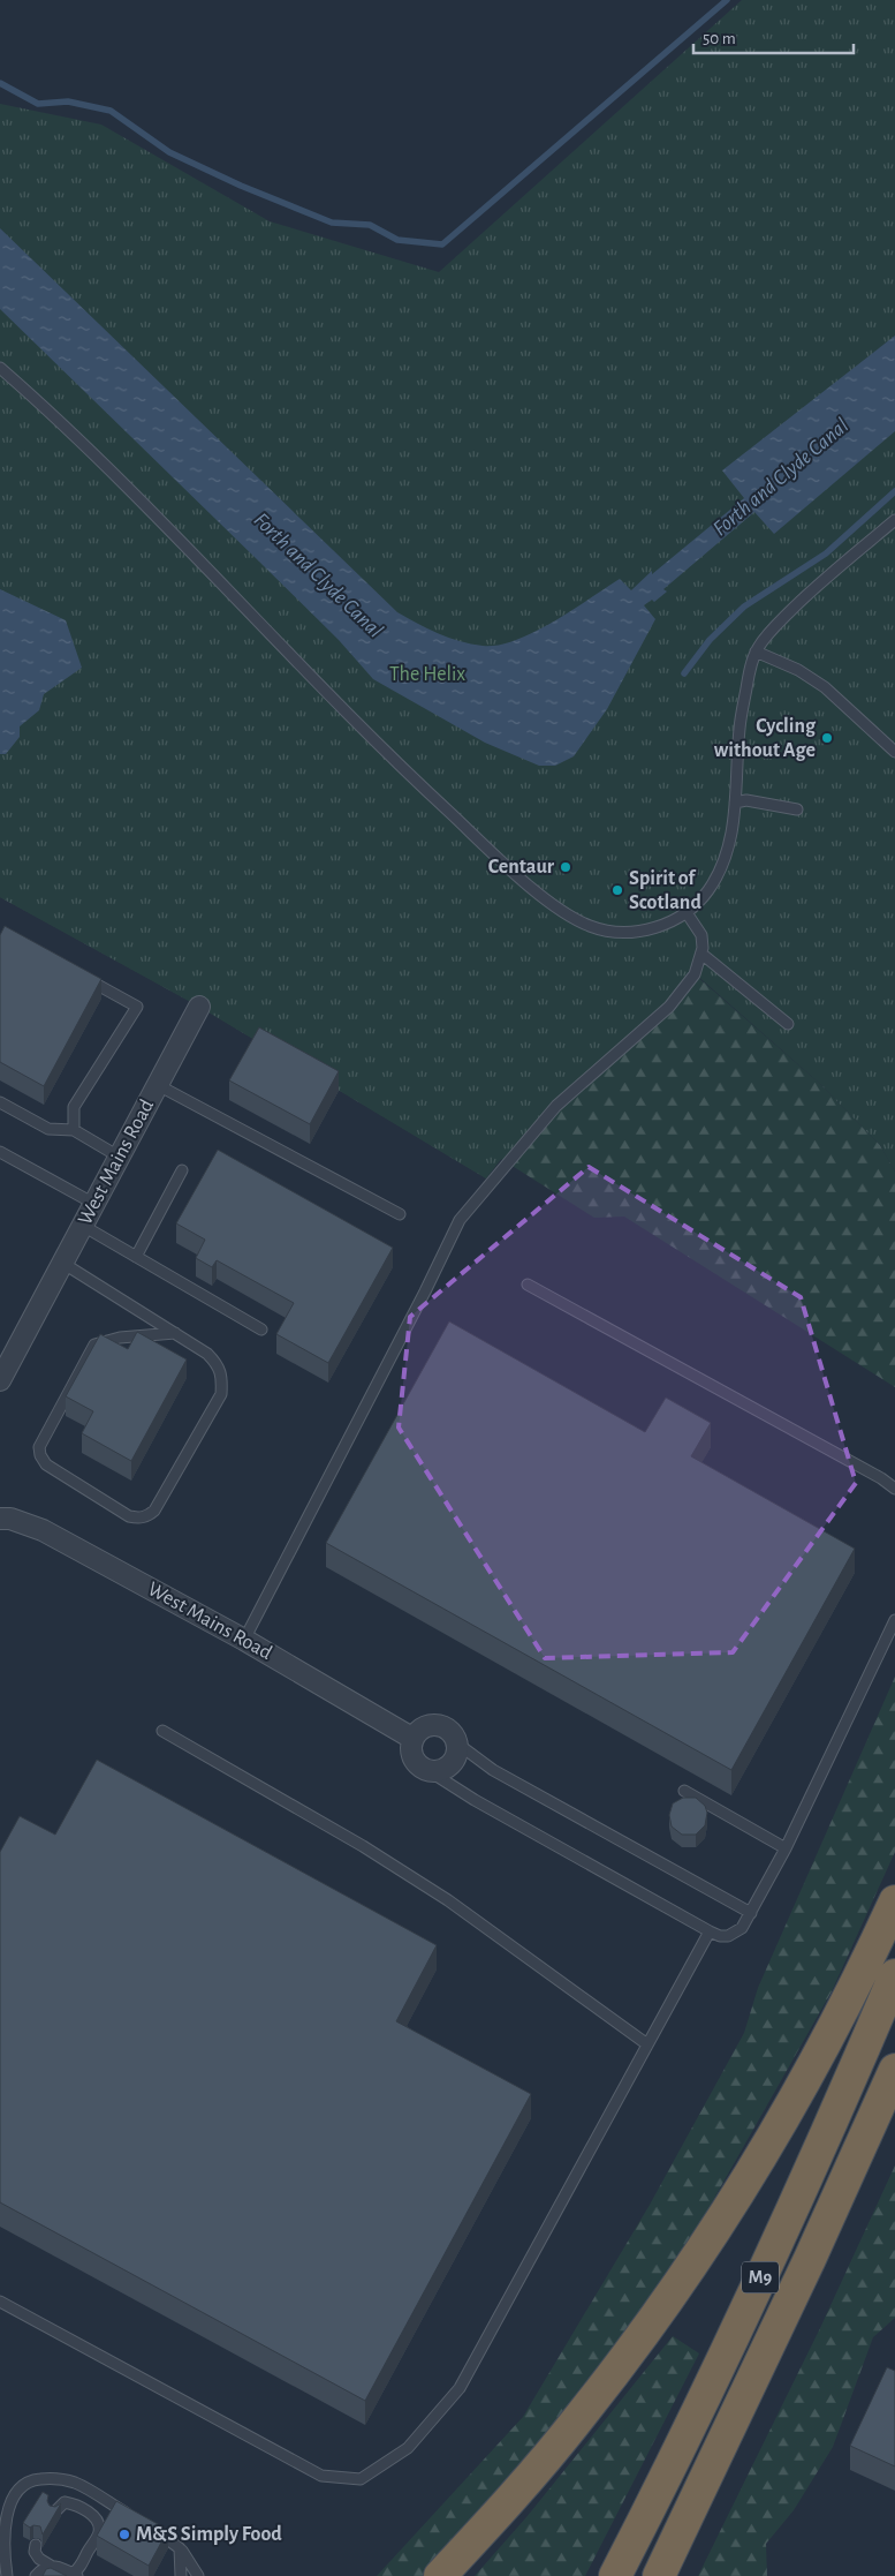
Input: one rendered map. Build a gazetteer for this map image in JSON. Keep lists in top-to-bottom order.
{
  "streets": {
    "highway": ["M9"],
    "street": ["West Mains Road"]
  },
  "water": ["Forth and Clyde Canal"],
  "parks": ["The Helix"],
  "places": [
    "Cycling without Age",
    "Centaur",
    "Spirit of Scotland",
    "M&S Simply Food"
  ],
  "scale_bar": "50 m"
}
